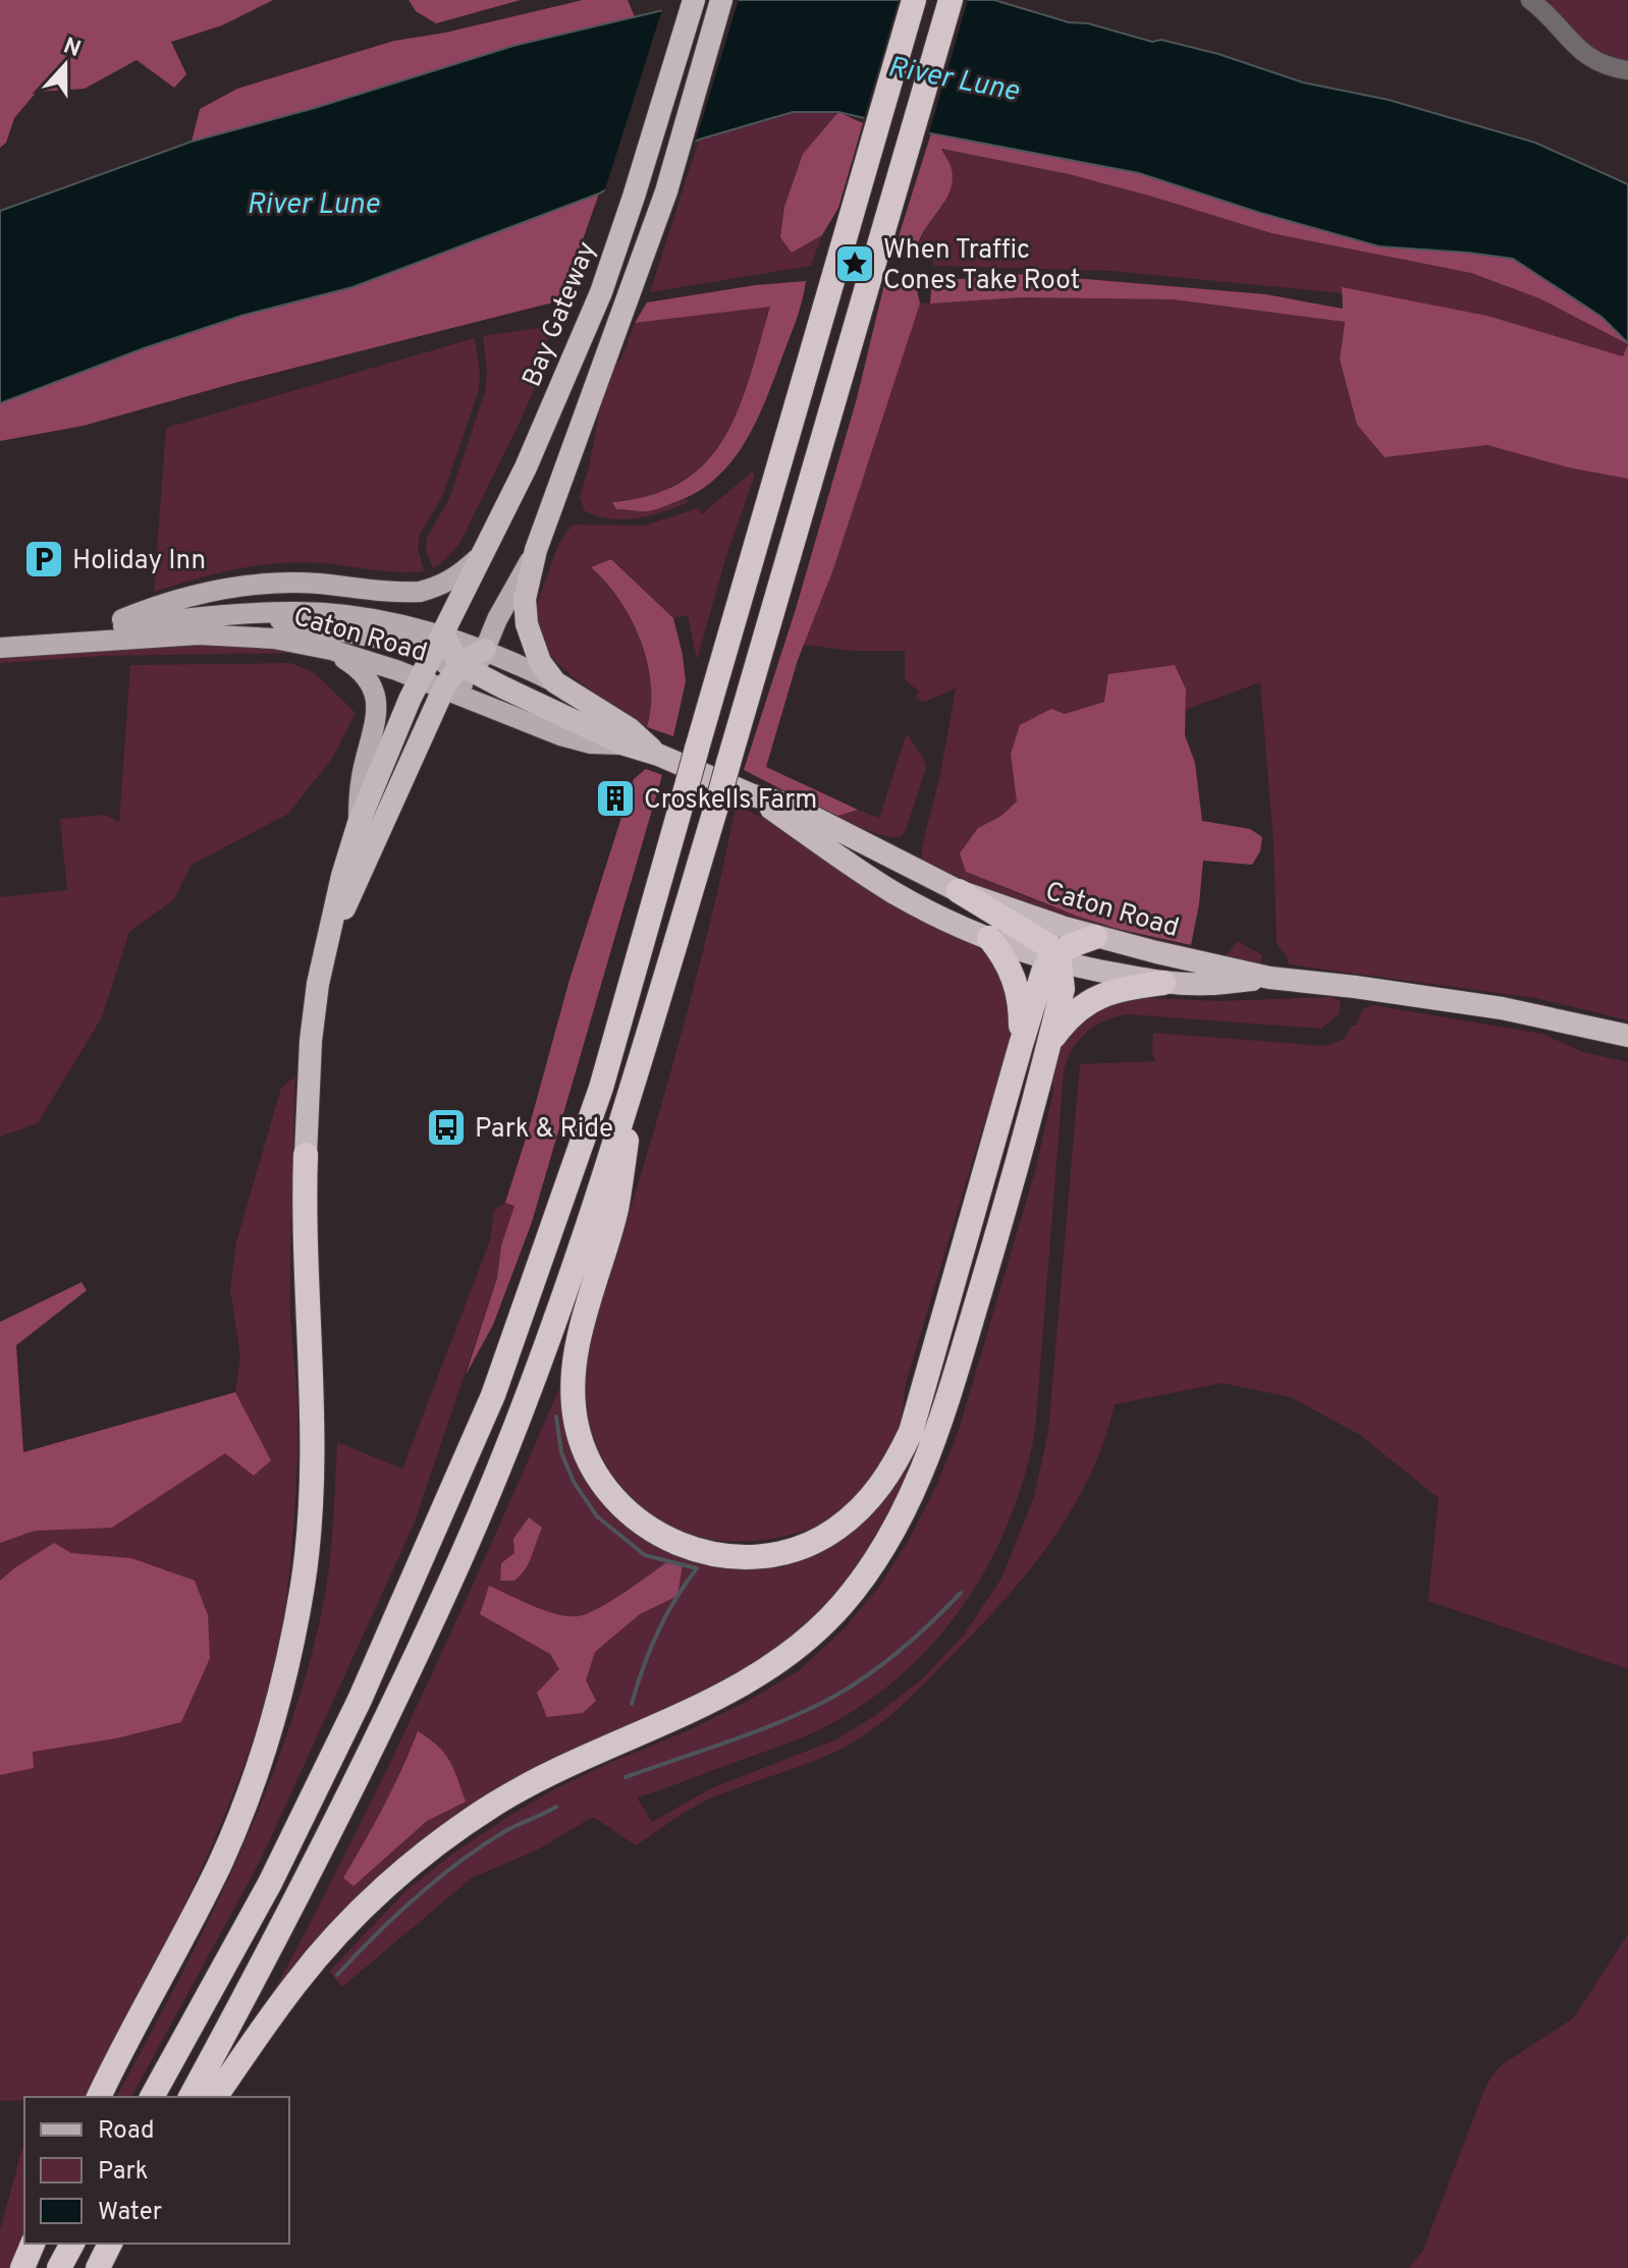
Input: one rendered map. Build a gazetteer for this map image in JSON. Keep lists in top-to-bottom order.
{
  "streets": {
    "highway": ["Bay Gateway", "Caton Road"]
  },
  "crossings": [
    ["Bay Gateway", "Caton Road"]
  ],
  "water": ["River Lune"],
  "places": {
    "place": ["When Traffic Cones Take Root"],
    "parking": ["Holiday Inn"],
    "building": ["Croskells Farm"],
    "bus stop": ["Park & Ride"]
  },
  "legend": ["Road", "Park", "Water"],
  "north": "top"
}
